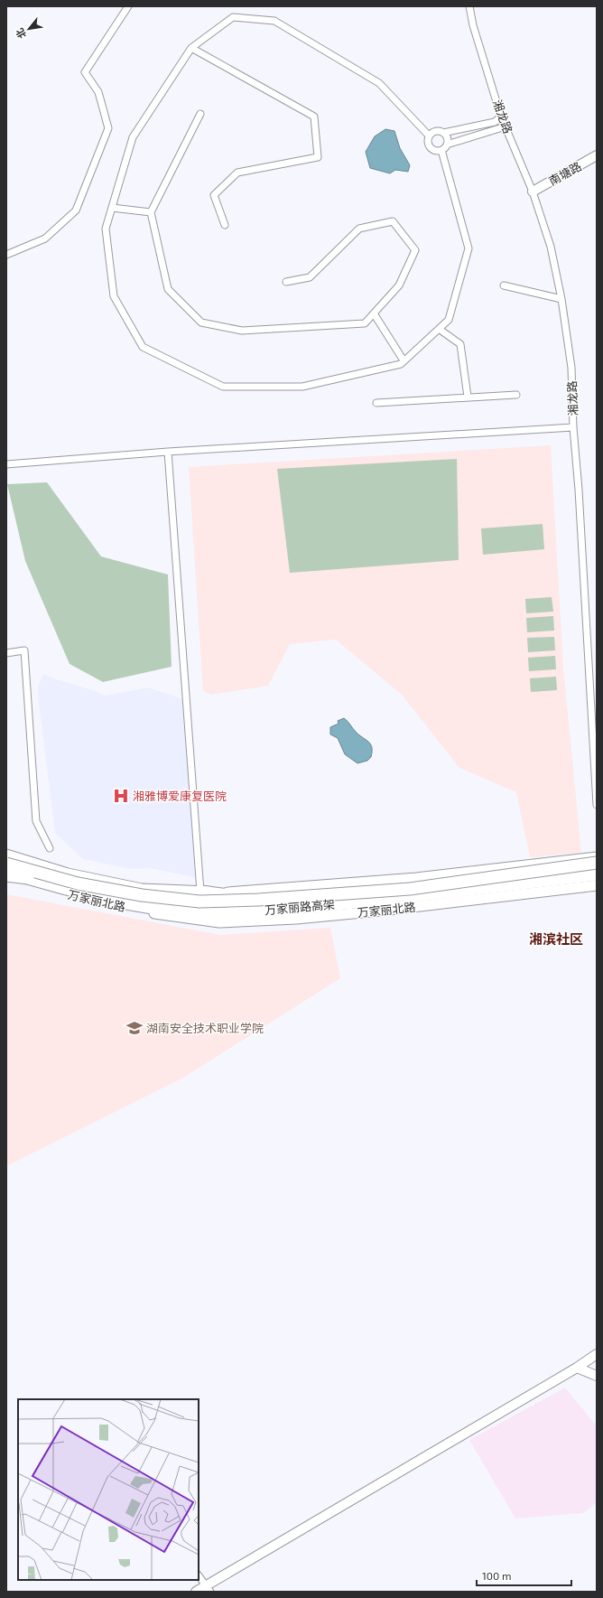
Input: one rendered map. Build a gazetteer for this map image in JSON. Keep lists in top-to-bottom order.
{
  "streets": {
    "highway": ["万家丽路高架"],
    "main road": ["万家丽北路"],
    "street": ["湘龙路", "南塘路"]
  },
  "crossings": [
    ["湘龙路", "南塘路"]
  ],
  "districts": ["湘滨社区"],
  "places": {
    "hospital": ["湘雅博爱康复医院"],
    "school or university": ["湖南安全技术职业学院"]
  },
  "scale_bar": "100 m",
  "north": "bottom left"
}
